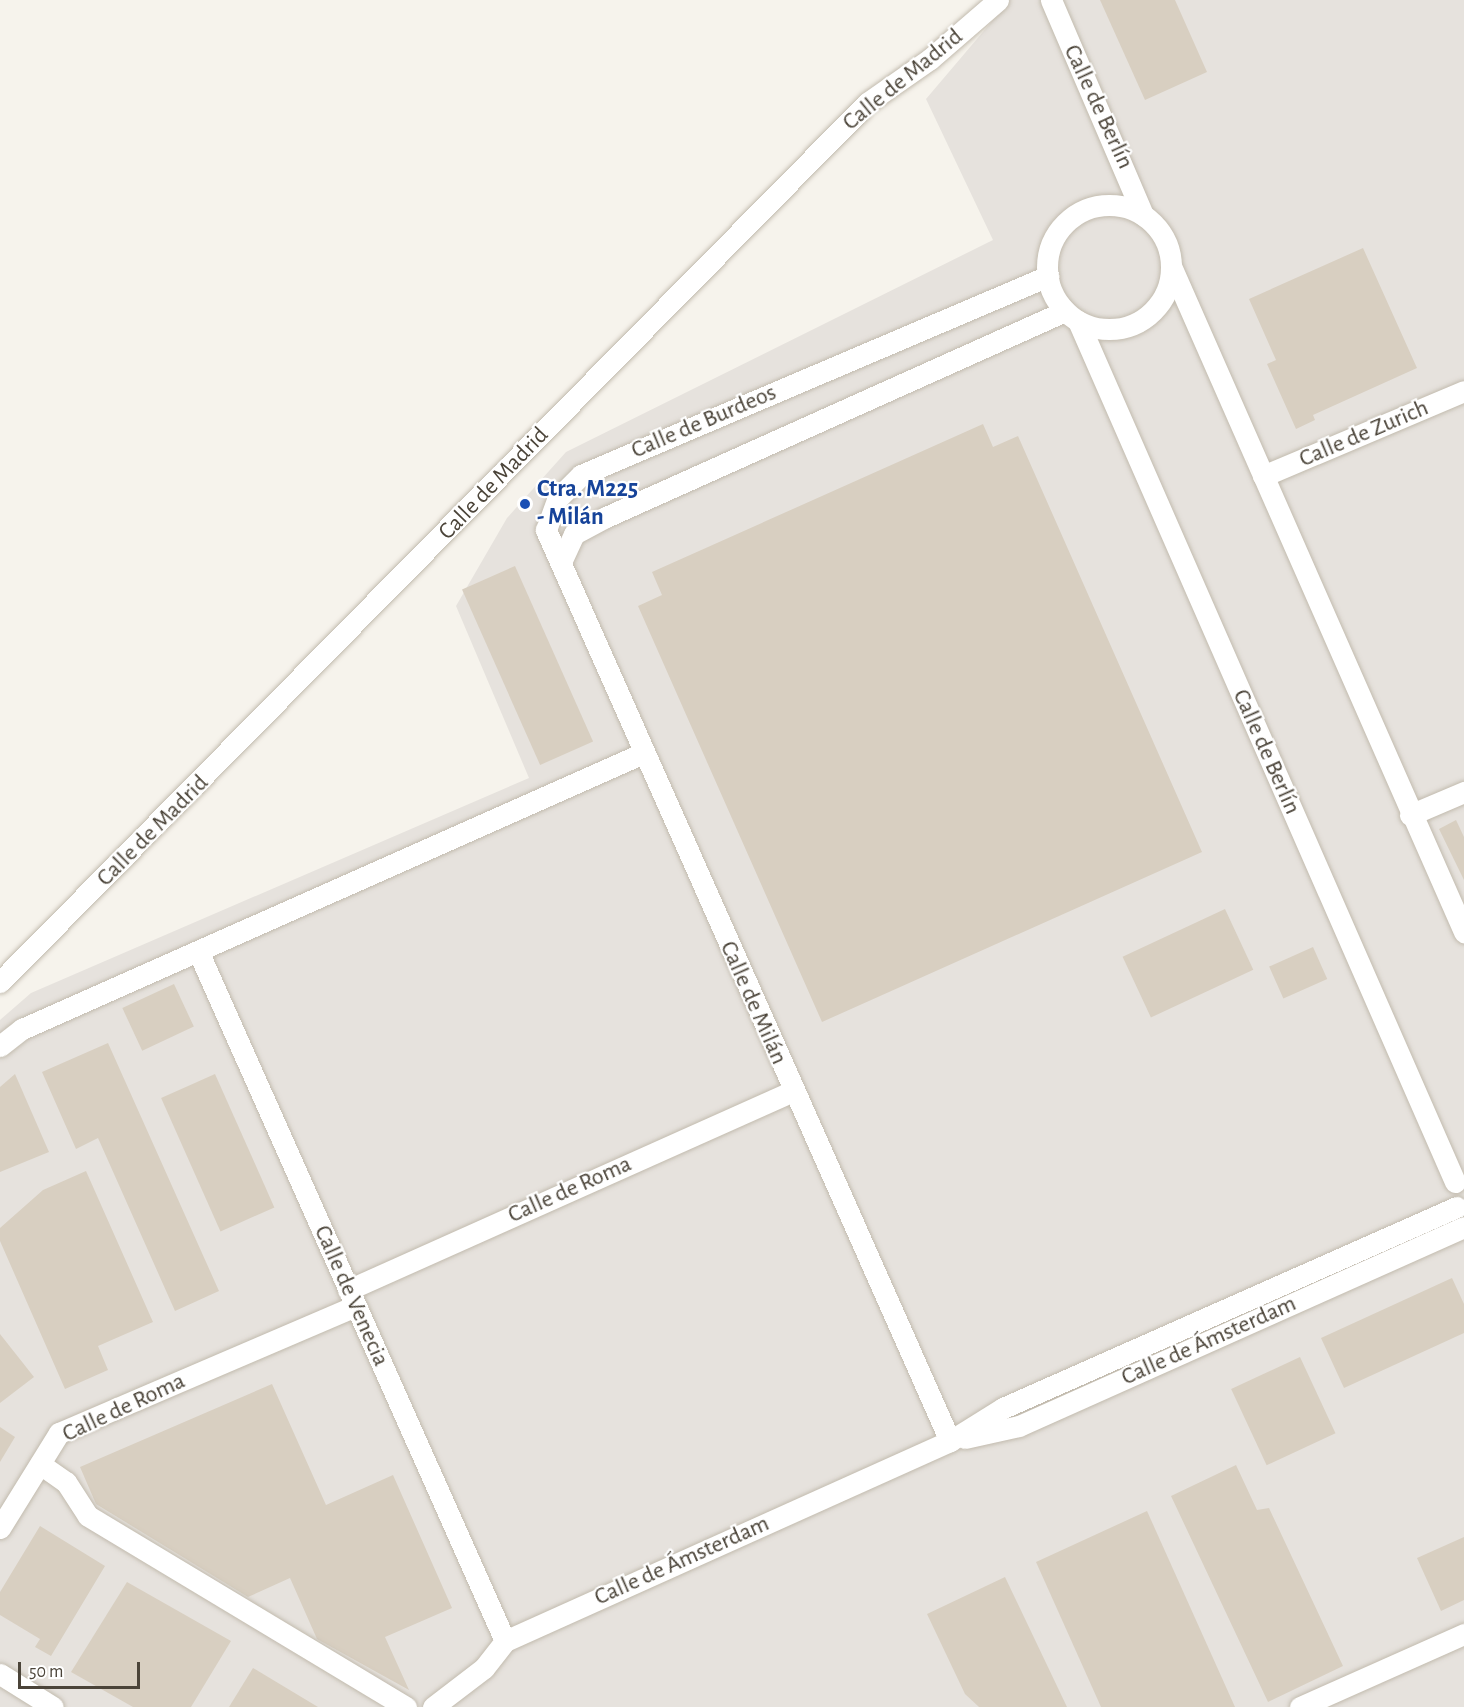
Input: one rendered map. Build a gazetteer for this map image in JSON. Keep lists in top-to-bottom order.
{
  "streets": {
    "street": [
      "Calle de Madrid",
      "Calle de Berlín",
      "Calle de Burdeos",
      "Calle de Zurich",
      "Calle de Milán",
      "Calle de Roma",
      "Calle de Venecia",
      "Calle de Ámsterdam"
    ]
  },
  "crossings": [
    ["Calle de Berlín", "Calle de Burdeos"],
    ["Calle de Burdeos", "Calle de Milán"],
    ["Calle de Milán", "Calle de Roma"],
    ["Calle de Milán", "Calle de Ámsterdam"],
    ["Calle de Roma", "Calle de Venecia"],
    ["Calle de Venecia", "Calle de Ámsterdam"]
  ],
  "places": ["Ctra. M225 - Milán"],
  "scale_bar": "50 m"
}
